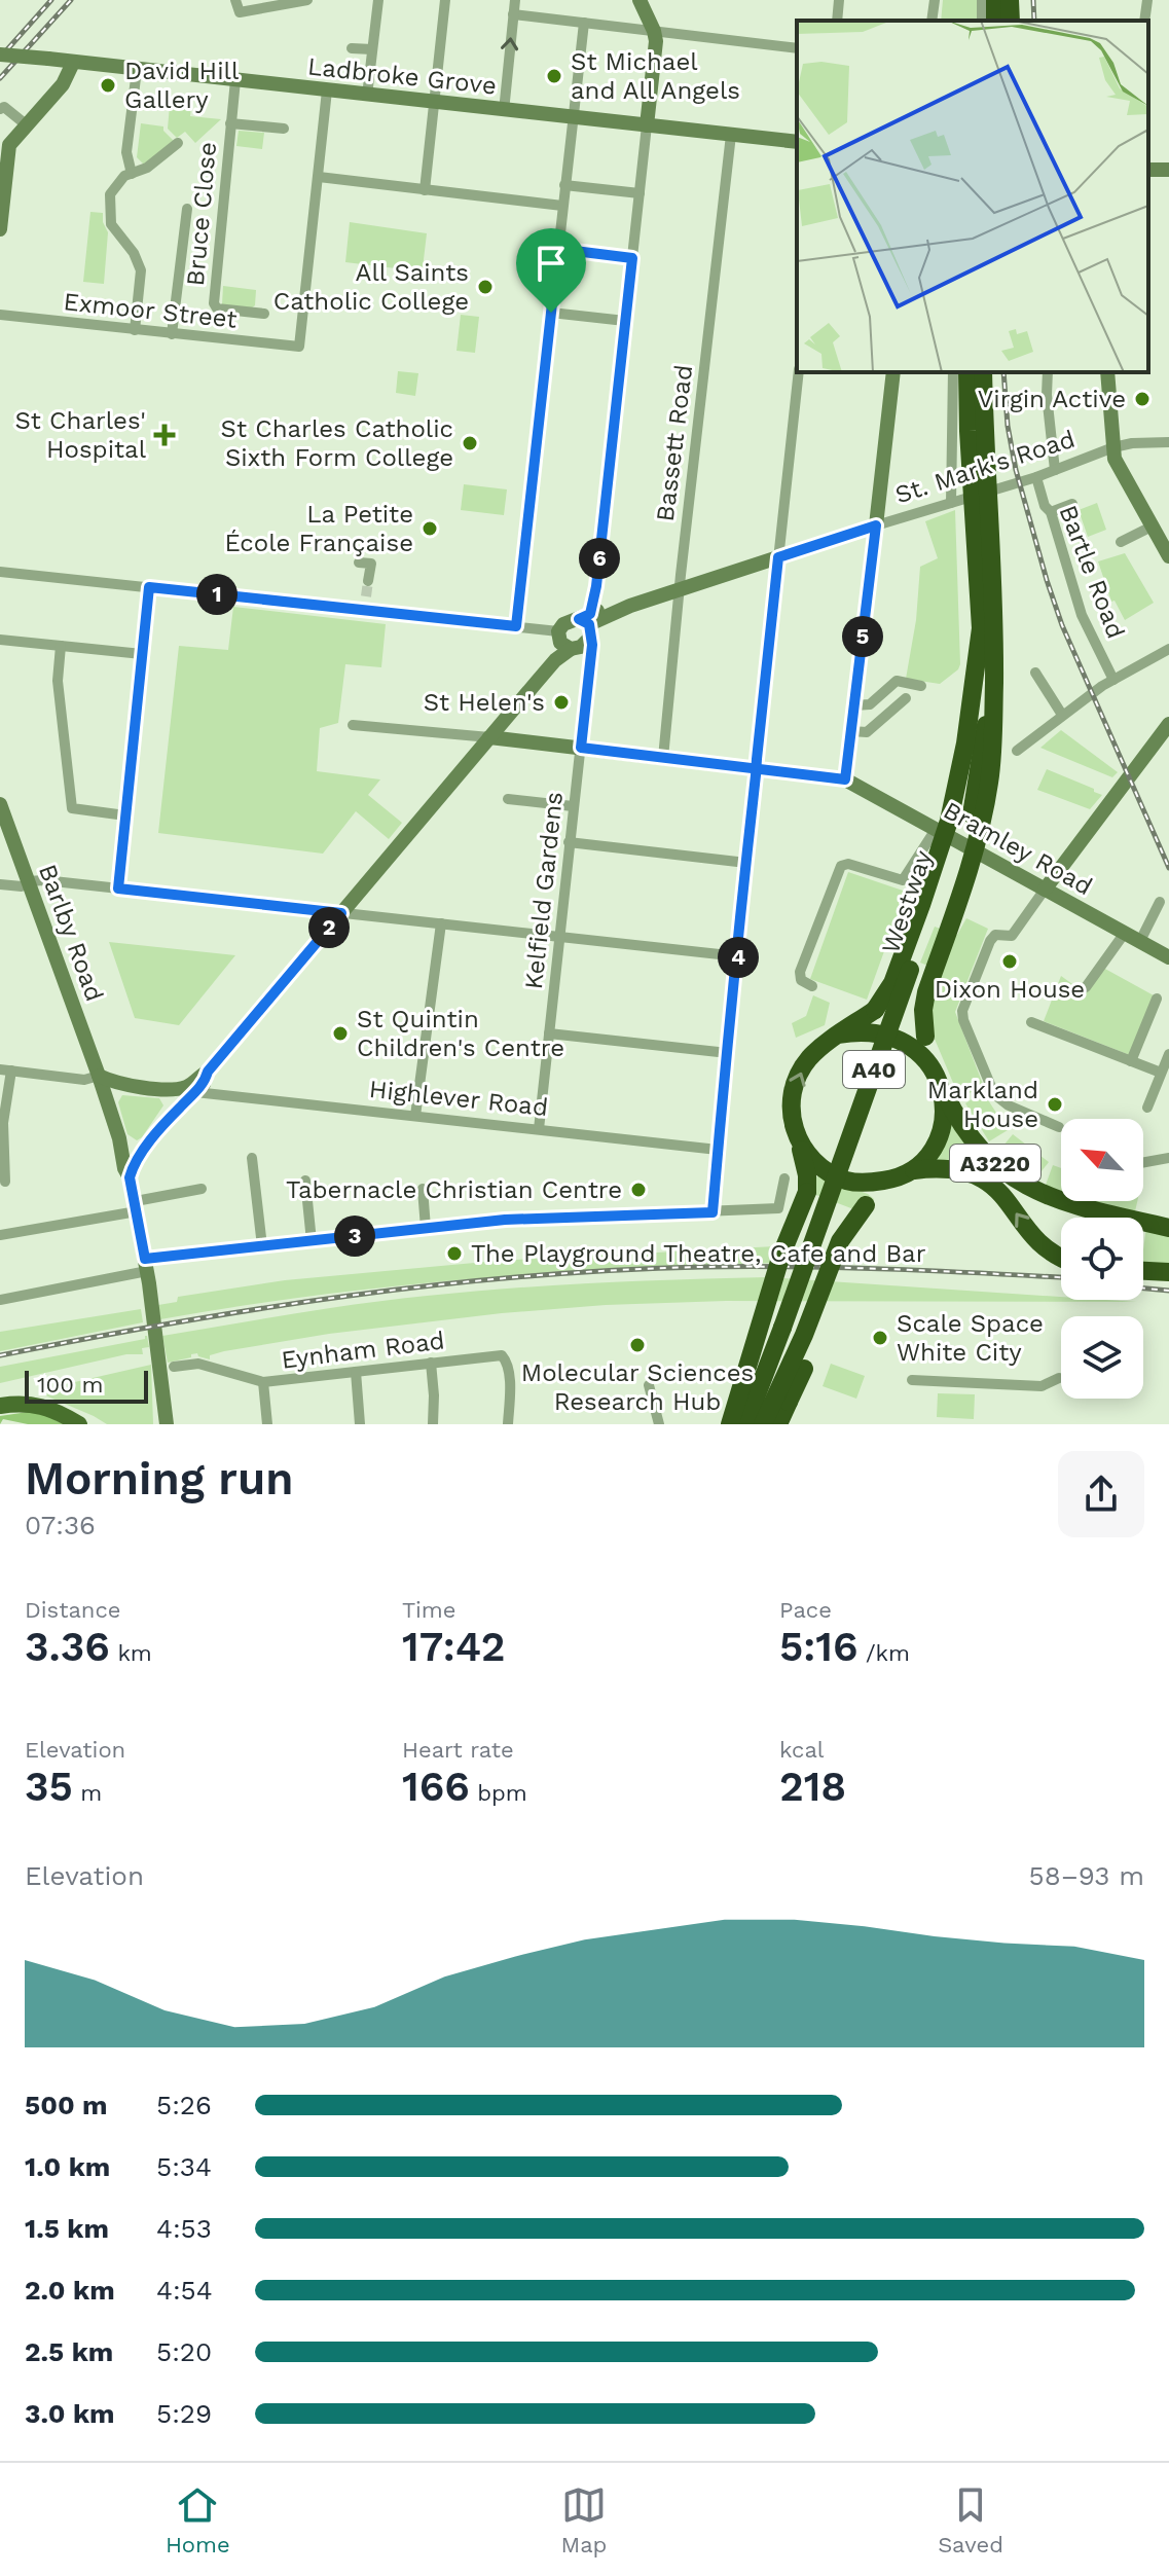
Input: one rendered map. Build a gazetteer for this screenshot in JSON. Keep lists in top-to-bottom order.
{
  "streets": {
    "highway": ["Westway", "A40", "A3220"],
    "main road": [
      "Ladbroke Grove",
      "St. Mark's Road",
      "Bramley Road",
      "Barlby Road"
    ],
    "street": [
      "Bruce Close",
      "Exmoor Street",
      "Bassett Road",
      "Bartle Road",
      "Kelfield Gardens",
      "Highlever Road",
      "Eynham Road"
    ]
  },
  "crossings": [
    ["Ladbroke Grove", "Bruce Close"],
    ["Ladbroke Grove", "Bassett Road"],
    ["Ladbroke Grove", "Kelfield Gardens"],
    ["Bassett Road", "St. Mark's Road"],
    ["St. Mark's Road", "Bartle Road"],
    ["St. Mark's Road", "Kelfield Gardens"],
    ["St. Mark's Road", "Barlby Road"],
    ["St. Mark's Road", "Highlever Road"],
    ["Kelfield Gardens", "Highlever Road"],
    ["Westway", "A40"],
    ["A40", "A3220"]
  ],
  "places": {
    "other": [
      "St Michael and All Angels",
      "David Hill Gallery",
      "All Saints Catholic College",
      "Virgin Active",
      "St Charles Catholic Sixth Form College",
      "La Petite École Française",
      "St Helen's",
      "Dixon House",
      "St Quintin Children's Centre",
      "Markland House",
      "Tabernacle Christian Centre",
      "The Playground Theatre, Cafe and Bar",
      "Scale Space White City",
      "Molecular Sciences Research Hub"
    ],
    "health": ["St Charles' Hospital"]
  },
  "scale_bar": "100 m",
  "north": "top left",
  "page": {
    "pins": [
      "6",
      "1",
      "5",
      "2",
      "4",
      "3"
    ],
    "scale": "100 m",
    "heading": ["Morning run", "07:36"],
    "stats": [
      ["Distance", "3.36 km"],
      ["Time", "17:42"],
      ["Pace", "5:16 /km"],
      ["Elevation", "35 m"],
      ["Heart rate", "166 bpm"],
      ["kcal", "218"]
    ],
    "chart": ["Elevation", "58–93 m"],
    "list": [
      {
        "name": "500 m",
        "note": "5:26"
      },
      {
        "name": "1.0 km",
        "note": "5:34"
      },
      {
        "name": "1.5 km",
        "note": "4:53"
      },
      {
        "name": "2.0 km",
        "note": "4:54"
      },
      {
        "name": "2.5 km",
        "note": "5:20"
      },
      {
        "name": "3.0 km",
        "note": "5:29"
      }
    ],
    "tabs": ["Home", "Map", "Saved"]
  }
}
